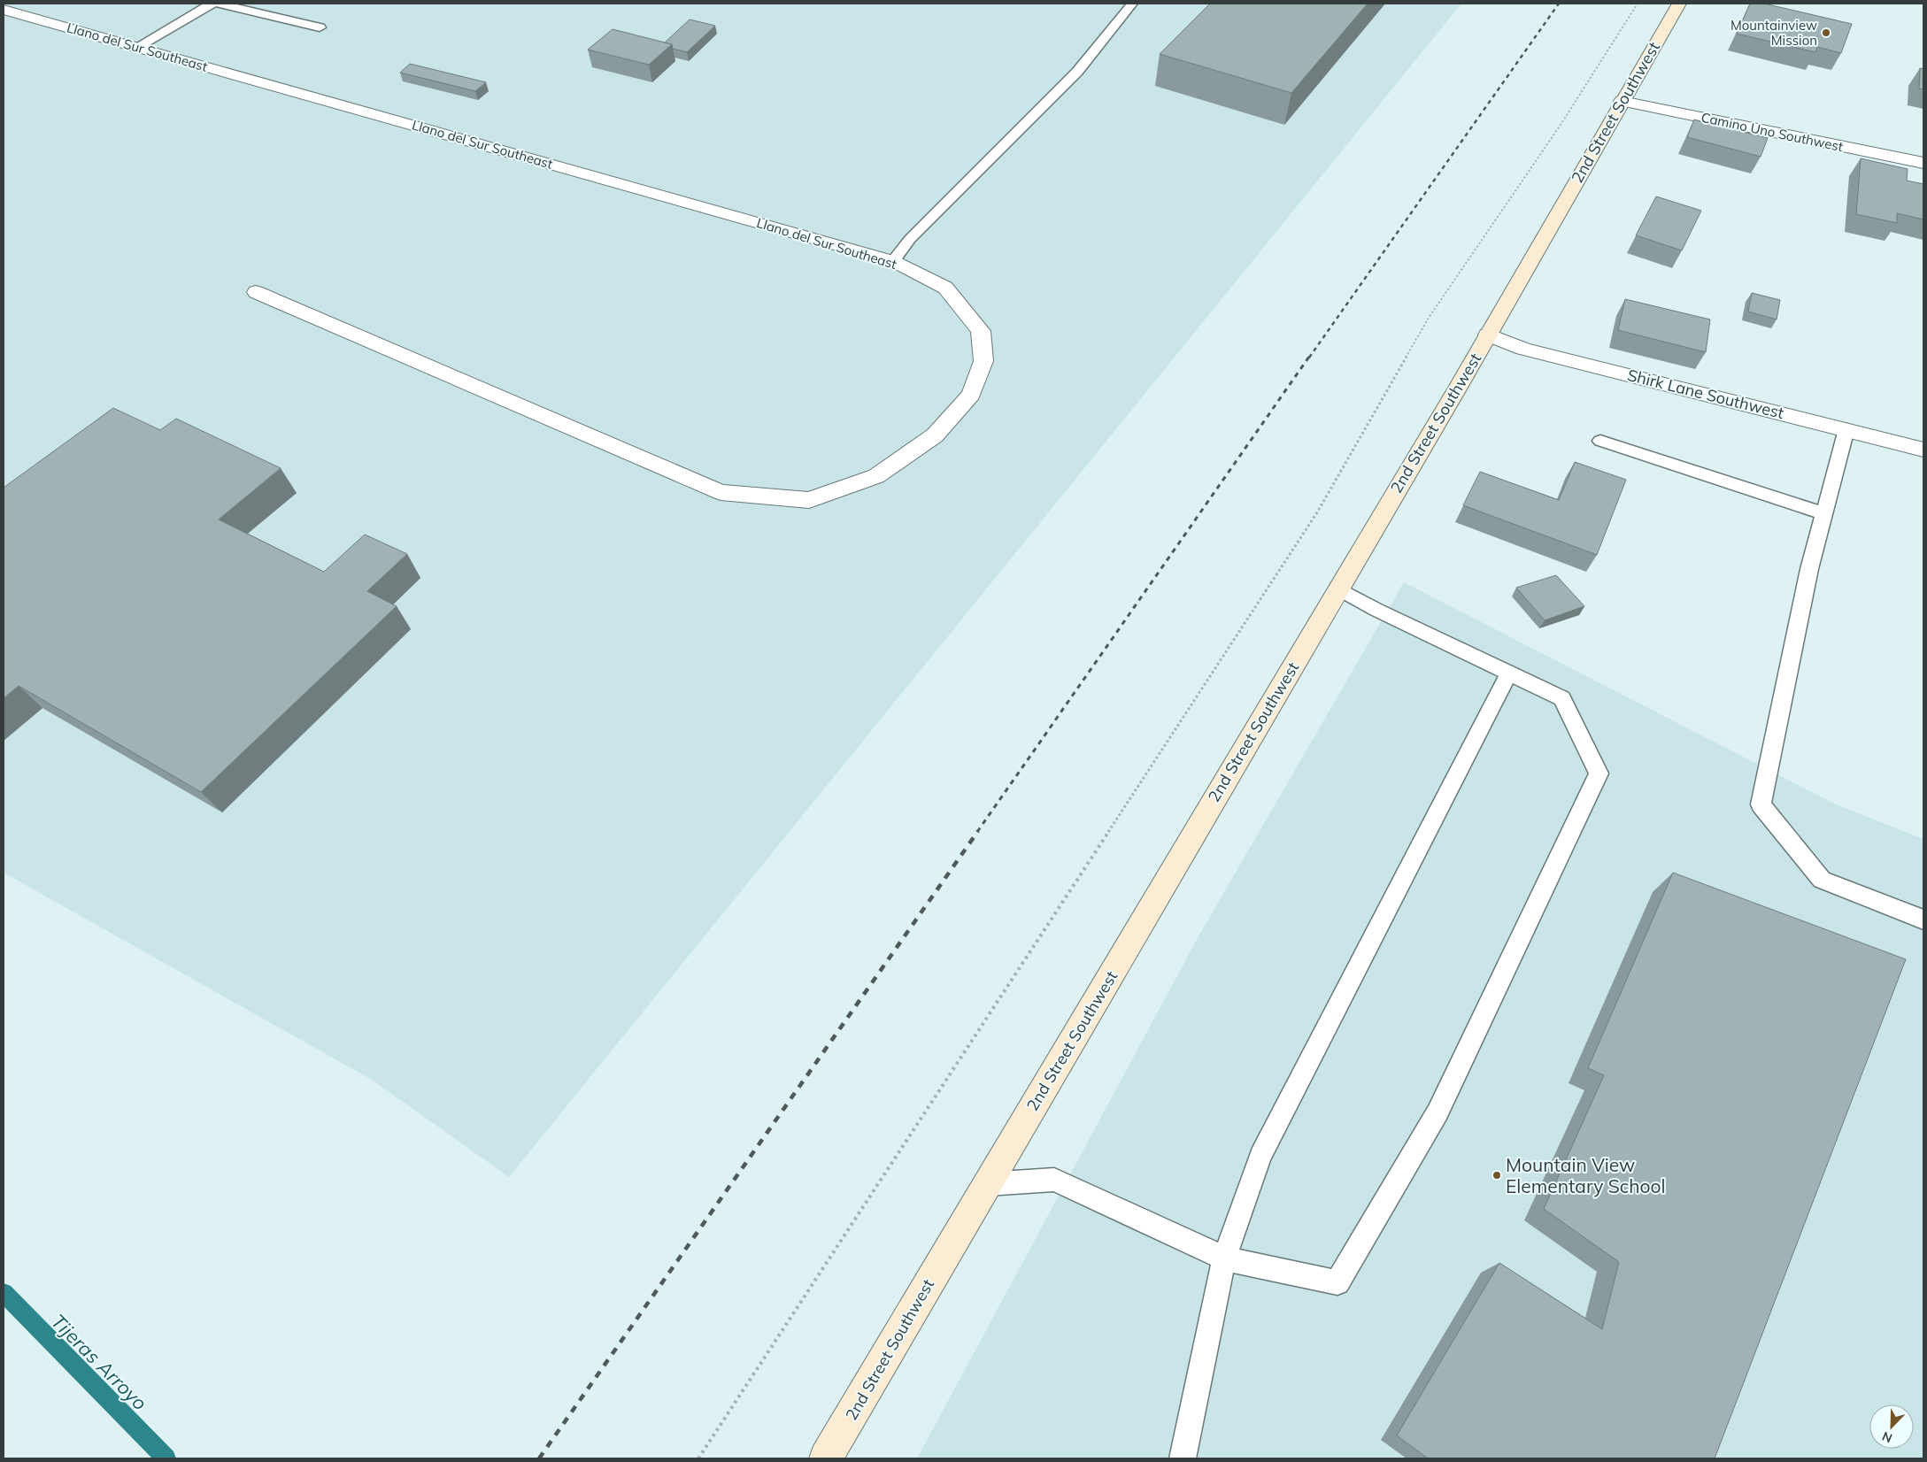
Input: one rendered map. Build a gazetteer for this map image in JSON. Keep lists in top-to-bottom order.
{
  "streets": {
    "street": [
      "Llano del Sur Southeast",
      "2nd Street Southwest",
      "Camino Uno Southwest",
      "Shirk Lane Southwest"
    ]
  },
  "crossings": [
    ["2nd Street Southwest", "Camino Uno Southwest"],
    ["2nd Street Southwest", "Shirk Lane Southwest"]
  ],
  "water": ["Tijeras Arroyo"],
  "places": ["Mountainview Mission", "Mountain View Elementary School"],
  "north": "bottom left"
}
